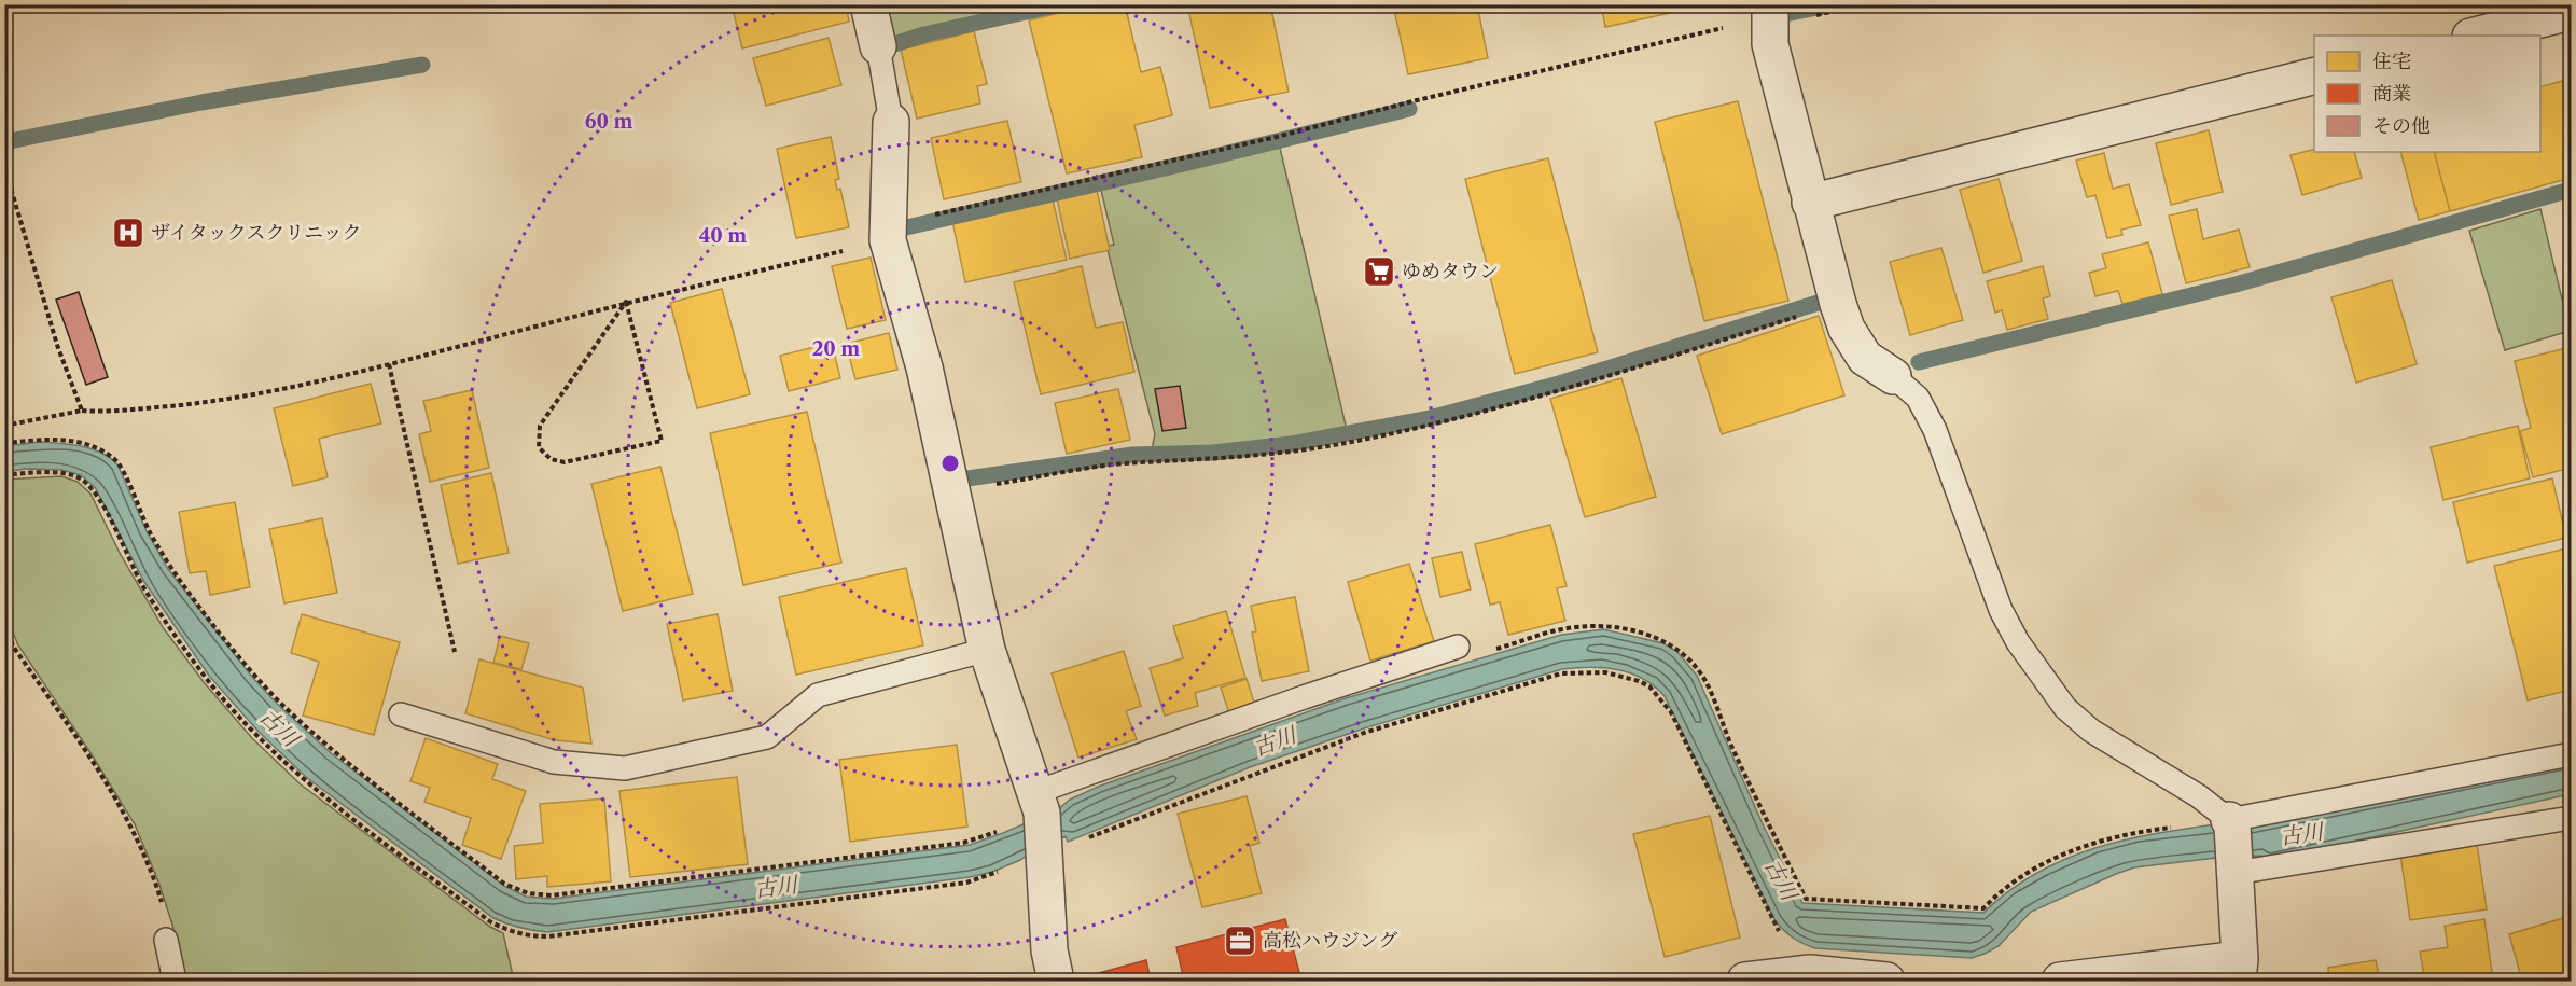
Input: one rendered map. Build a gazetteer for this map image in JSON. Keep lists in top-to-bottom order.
{
  "water": ["古川"],
  "places": {
    "hospital": ["ザイタックスクリニック"],
    "supermarket": ["ゆめタウン"],
    "office": ["高松ハウジング"]
  },
  "legend": ["住宅", "商業", "その他"],
  "rings": ["60 m", "40 m", "20 m"]
}
